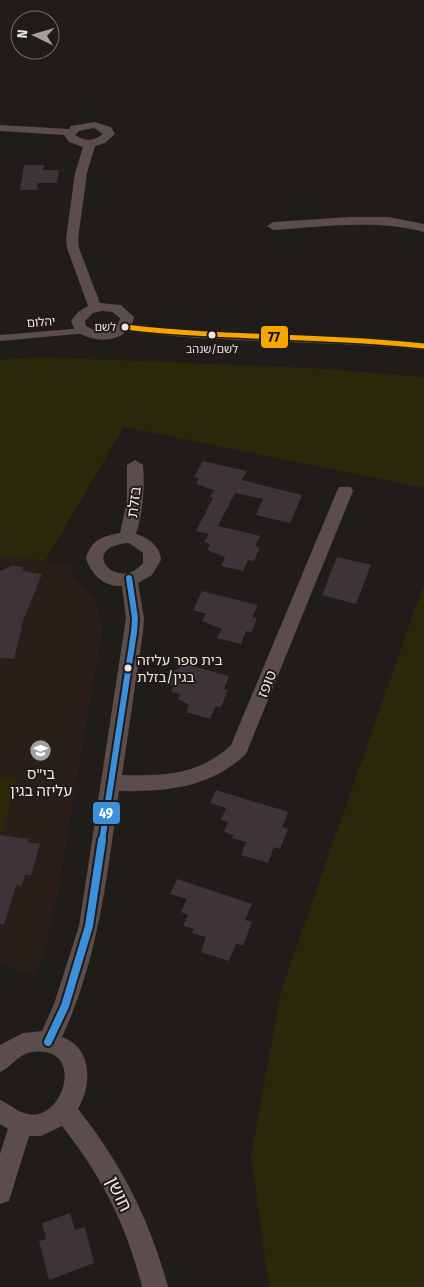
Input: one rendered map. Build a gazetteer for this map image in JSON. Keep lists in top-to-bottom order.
{
  "streets": {
    "street": [
      "יהלום",
      "בזלת",
      "טופז",
      "חושן"
    ]
  },
  "places": {
    "other": ["לשם", "לשם/שנהב", "בית ספר עליזה בגין/בזלת"],
    "school or university": ["בי\"ס עליזה בגין"]
  },
  "lines": ["transit line 77", "transit line 49"],
  "north": "left"
}
